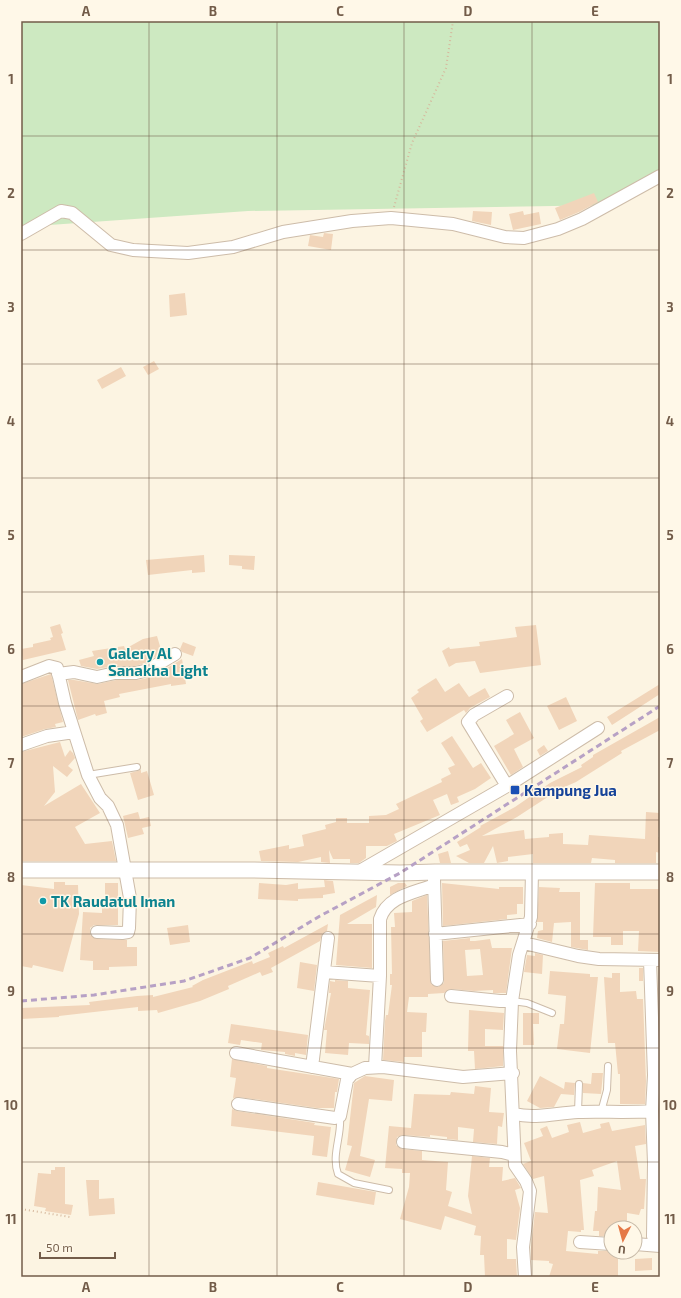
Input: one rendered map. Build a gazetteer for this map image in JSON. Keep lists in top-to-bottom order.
{
  "places": {
    "other": ["Galery Al Sanakha Light", "TK Raudatul Iman"],
    "transit": ["Kampung Jua"]
  },
  "scale_bar": "50 m",
  "north": "bottom",
  "grid": {
    "columns": [
      "A",
      "B",
      "C",
      "D",
      "E"
    ],
    "rows": [
      "1",
      "2",
      "3",
      "4",
      "5",
      "6",
      "7",
      "8",
      "9",
      "10",
      "11"
    ]
  }
}
